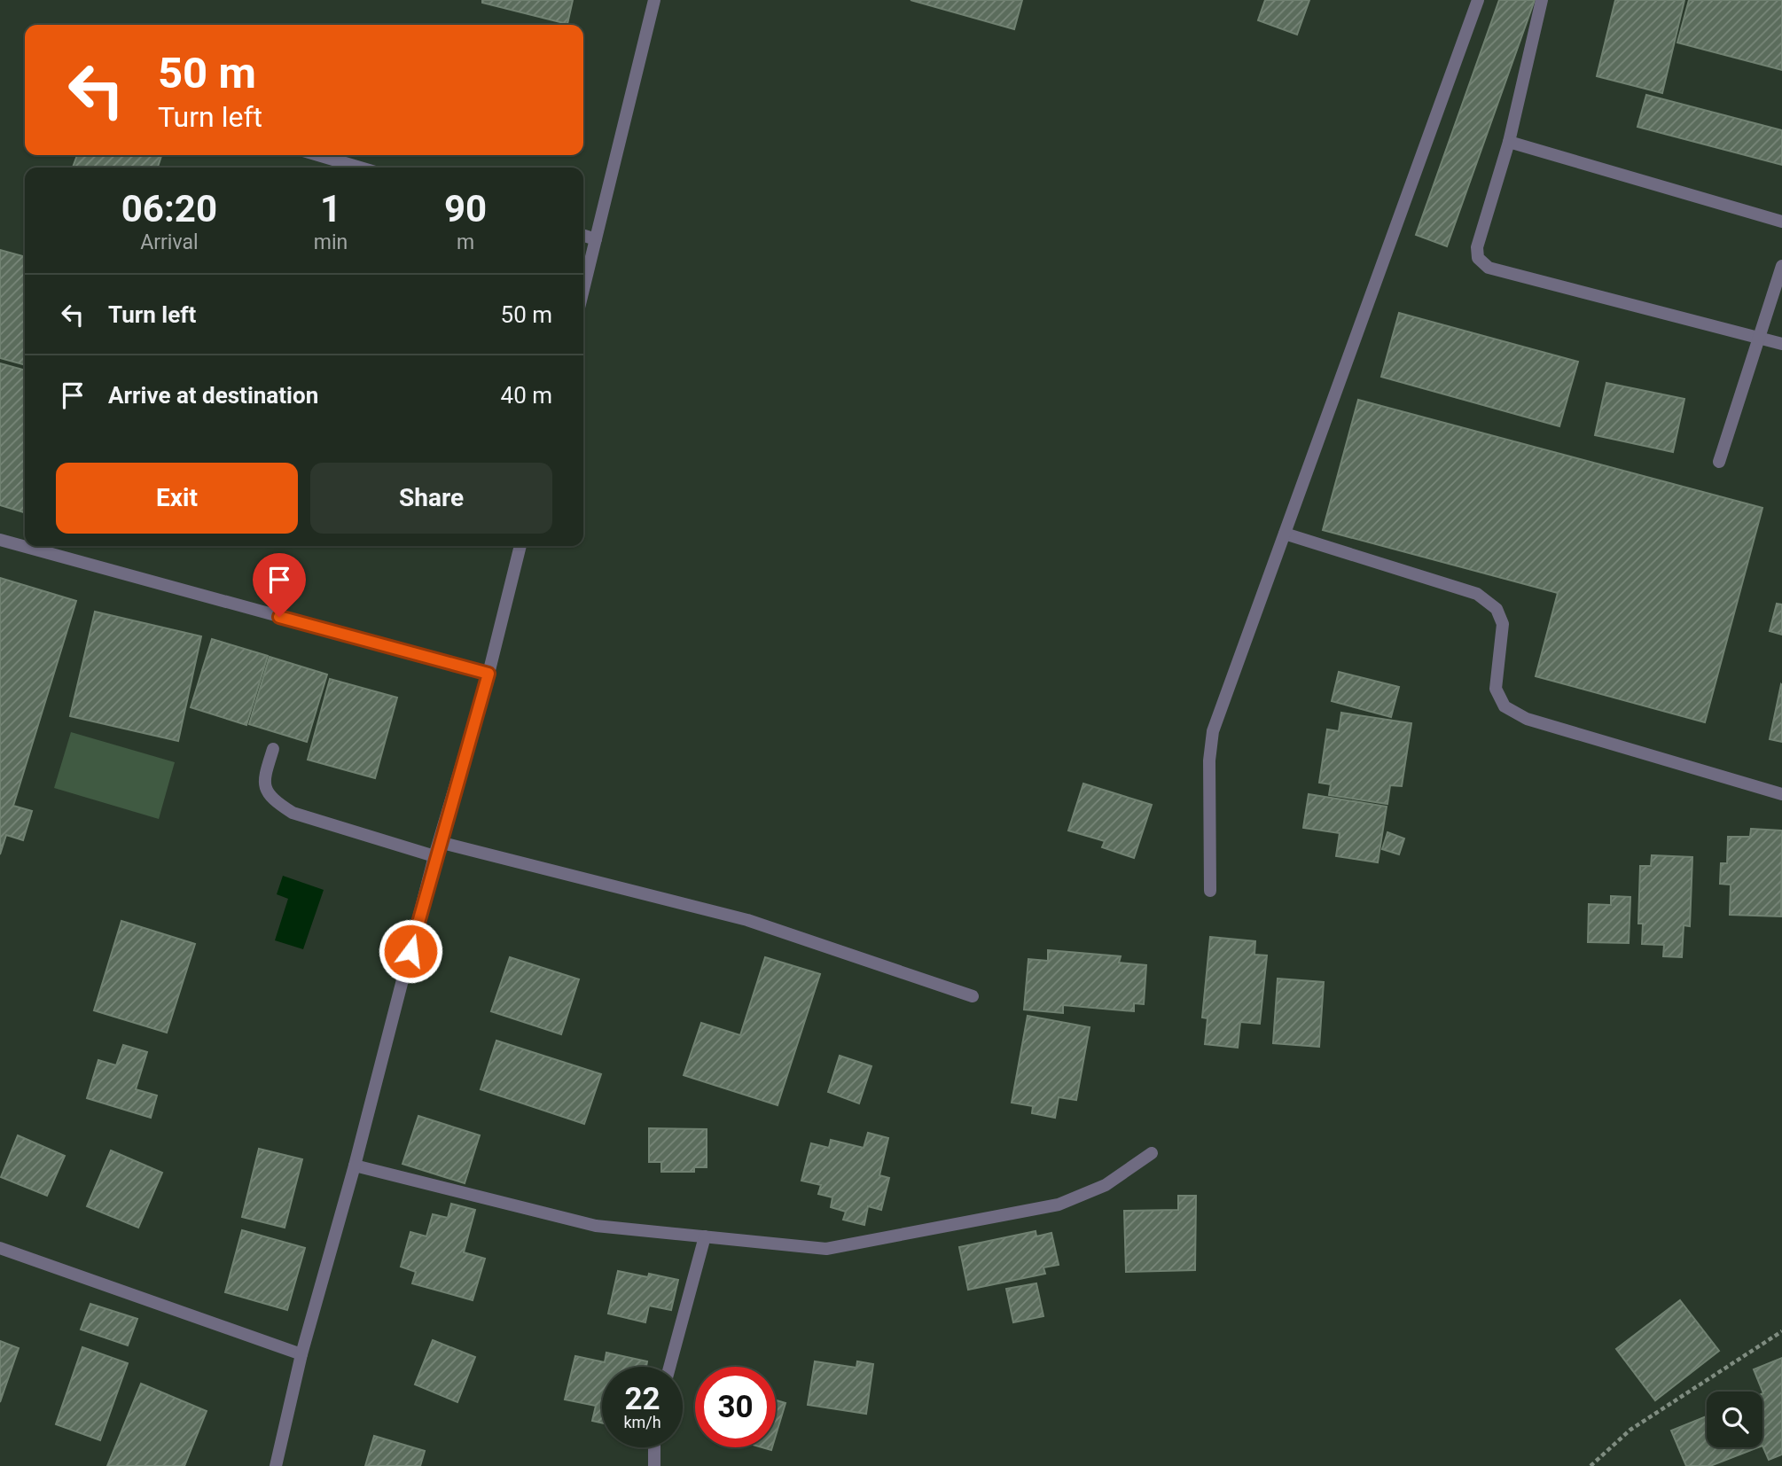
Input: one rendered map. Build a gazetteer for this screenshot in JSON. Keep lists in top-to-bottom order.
{
  "page": {
    "turn": ["50 m", "Turn left"],
    "eta": [
      "06:20",
      "Arrival",
      "1",
      "min",
      "90",
      "m"
    ],
    "list": [
      {
        "name": "Turn left",
        "value": "50 m"
      },
      {
        "name": "Arrive at destination",
        "value": "40 m"
      }
    ],
    "buttons": ["Exit", "Share"],
    "speed": "22 km/h",
    "limit": "30"
  }
}
